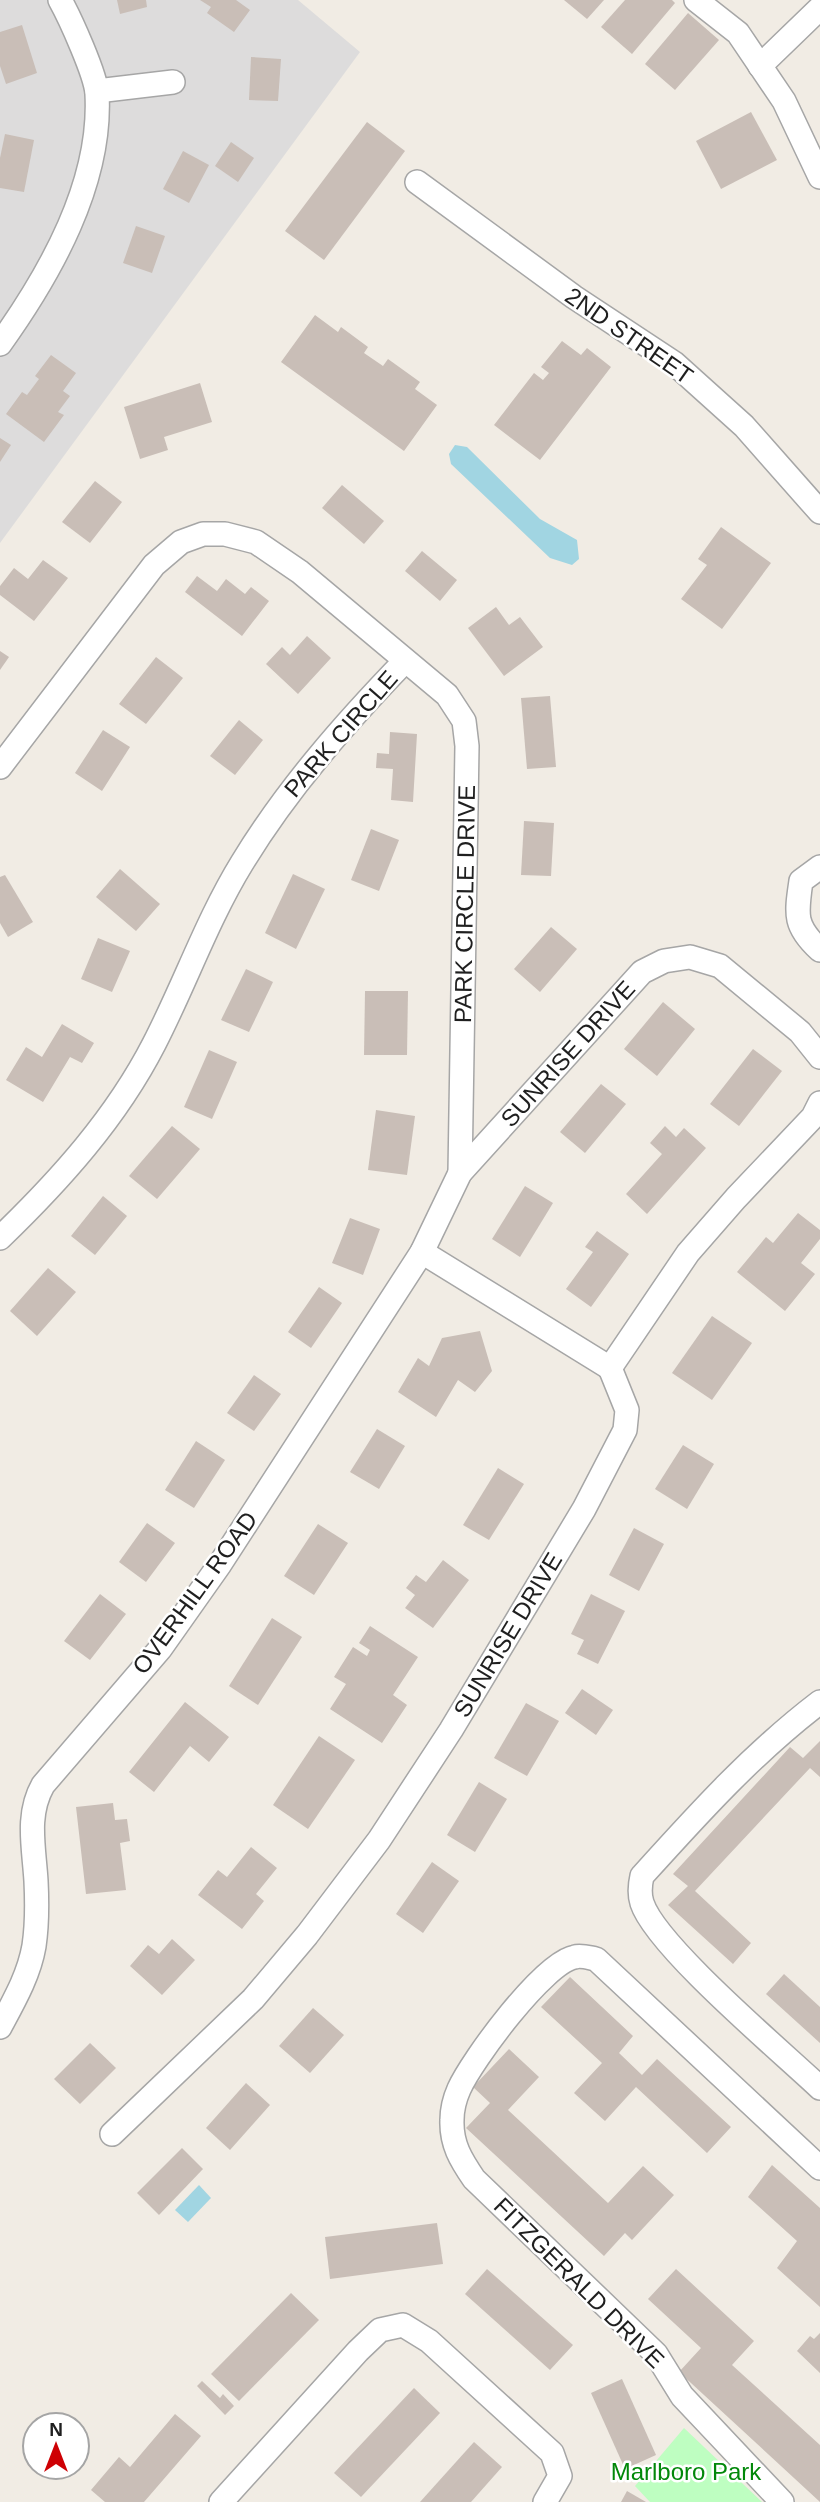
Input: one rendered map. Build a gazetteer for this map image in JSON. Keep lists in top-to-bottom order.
{
  "streets": {
    "street": [
      "2ND STREET",
      "PARK CIRCLE",
      "PARK CIRCLE DRIVE",
      "SUNRISE DRIVE",
      "OVERHILL ROAD",
      "FITZGERALD DRIVE"
    ]
  },
  "crossings": [
    ["PARK CIRCLE", "PARK CIRCLE DRIVE"],
    ["PARK CIRCLE DRIVE", "SUNRISE DRIVE"],
    ["PARK CIRCLE DRIVE", "OVERHILL ROAD"],
    ["SUNRISE DRIVE", "OVERHILL ROAD"]
  ],
  "parks": ["Marlboro Park"],
  "north": "top"
}
